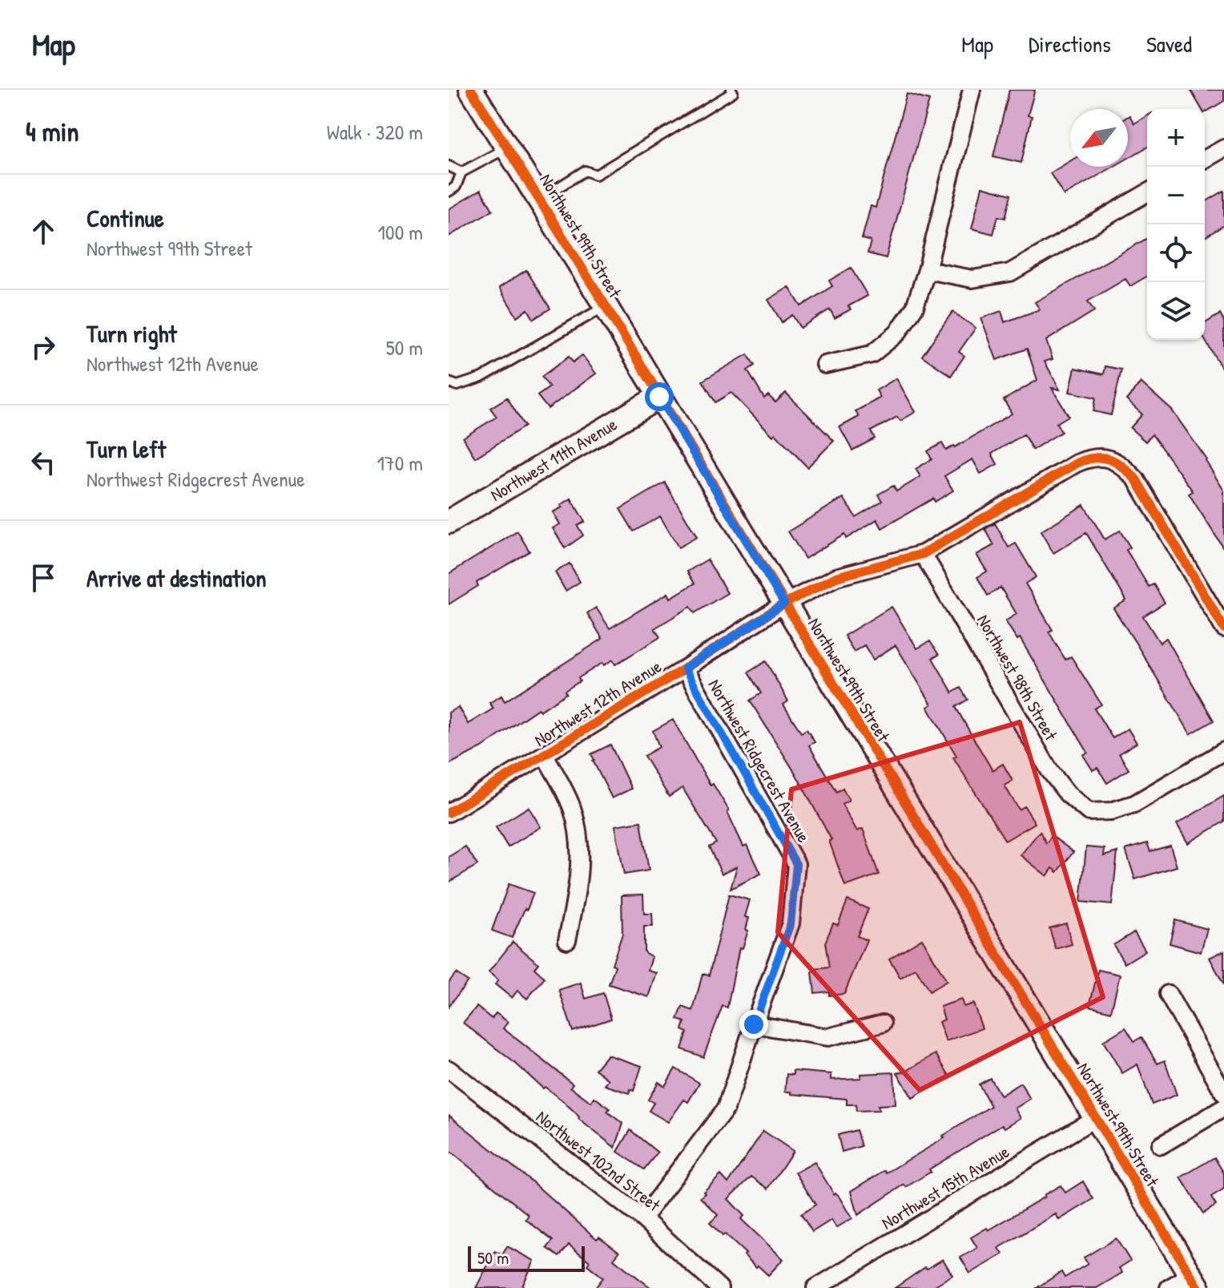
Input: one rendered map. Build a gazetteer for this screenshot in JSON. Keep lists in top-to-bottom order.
{
  "streets": {
    "main road": ["Northwest 99th Street", "Northwest 11th Avenue"],
    "street": [
      "Northwest 98th Street",
      "Northwest 12th Avenue",
      "Northwest Ridgecrest Avenue",
      "Northwest 102nd Street",
      "Northwest 15th Avenue"
    ]
  },
  "crossings": [
    ["Northwest 99th Street", "Northwest 11th Avenue"],
    ["Northwest 99th Street", "Northwest 12th Avenue"],
    ["Northwest 99th Street", "Northwest 15th Avenue"],
    ["Northwest 98th Street", "Northwest 12th Avenue"],
    ["Northwest 12th Avenue", "Northwest Ridgecrest Avenue"],
    ["Northwest Ridgecrest Avenue", "Northwest 102nd Street"]
  ],
  "scale_bar": "50 m",
  "north": "bottom left",
  "page": {
    "header": "Map",
    "nav": ["Map", "Directions", "Saved"],
    "heading": ["4 min", "Walk · 320 m"],
    "map_buttons": ["+", "−"],
    "list": [
      ["Continue", "Northwest 99th Street", "100 m"],
      ["Turn right", "Northwest 12th Avenue", "50 m"],
      ["Turn left", "Northwest Ridgecrest Avenue", "170 m"],
      "Arrive at destination"
    ],
    "scale": "50 m"
  }
}
